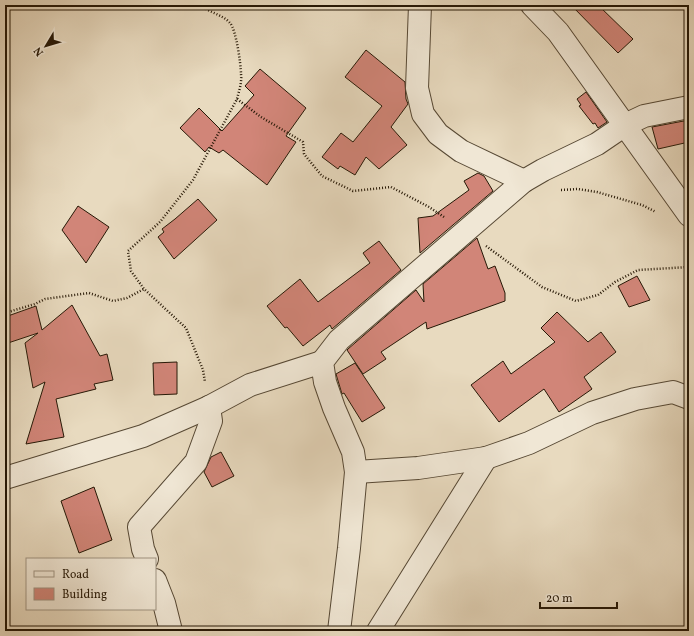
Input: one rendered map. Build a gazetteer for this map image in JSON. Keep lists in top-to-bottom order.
{
  "legend": ["Road", "Building"],
  "scale_bar": "20 m",
  "north": "bottom left"
}
